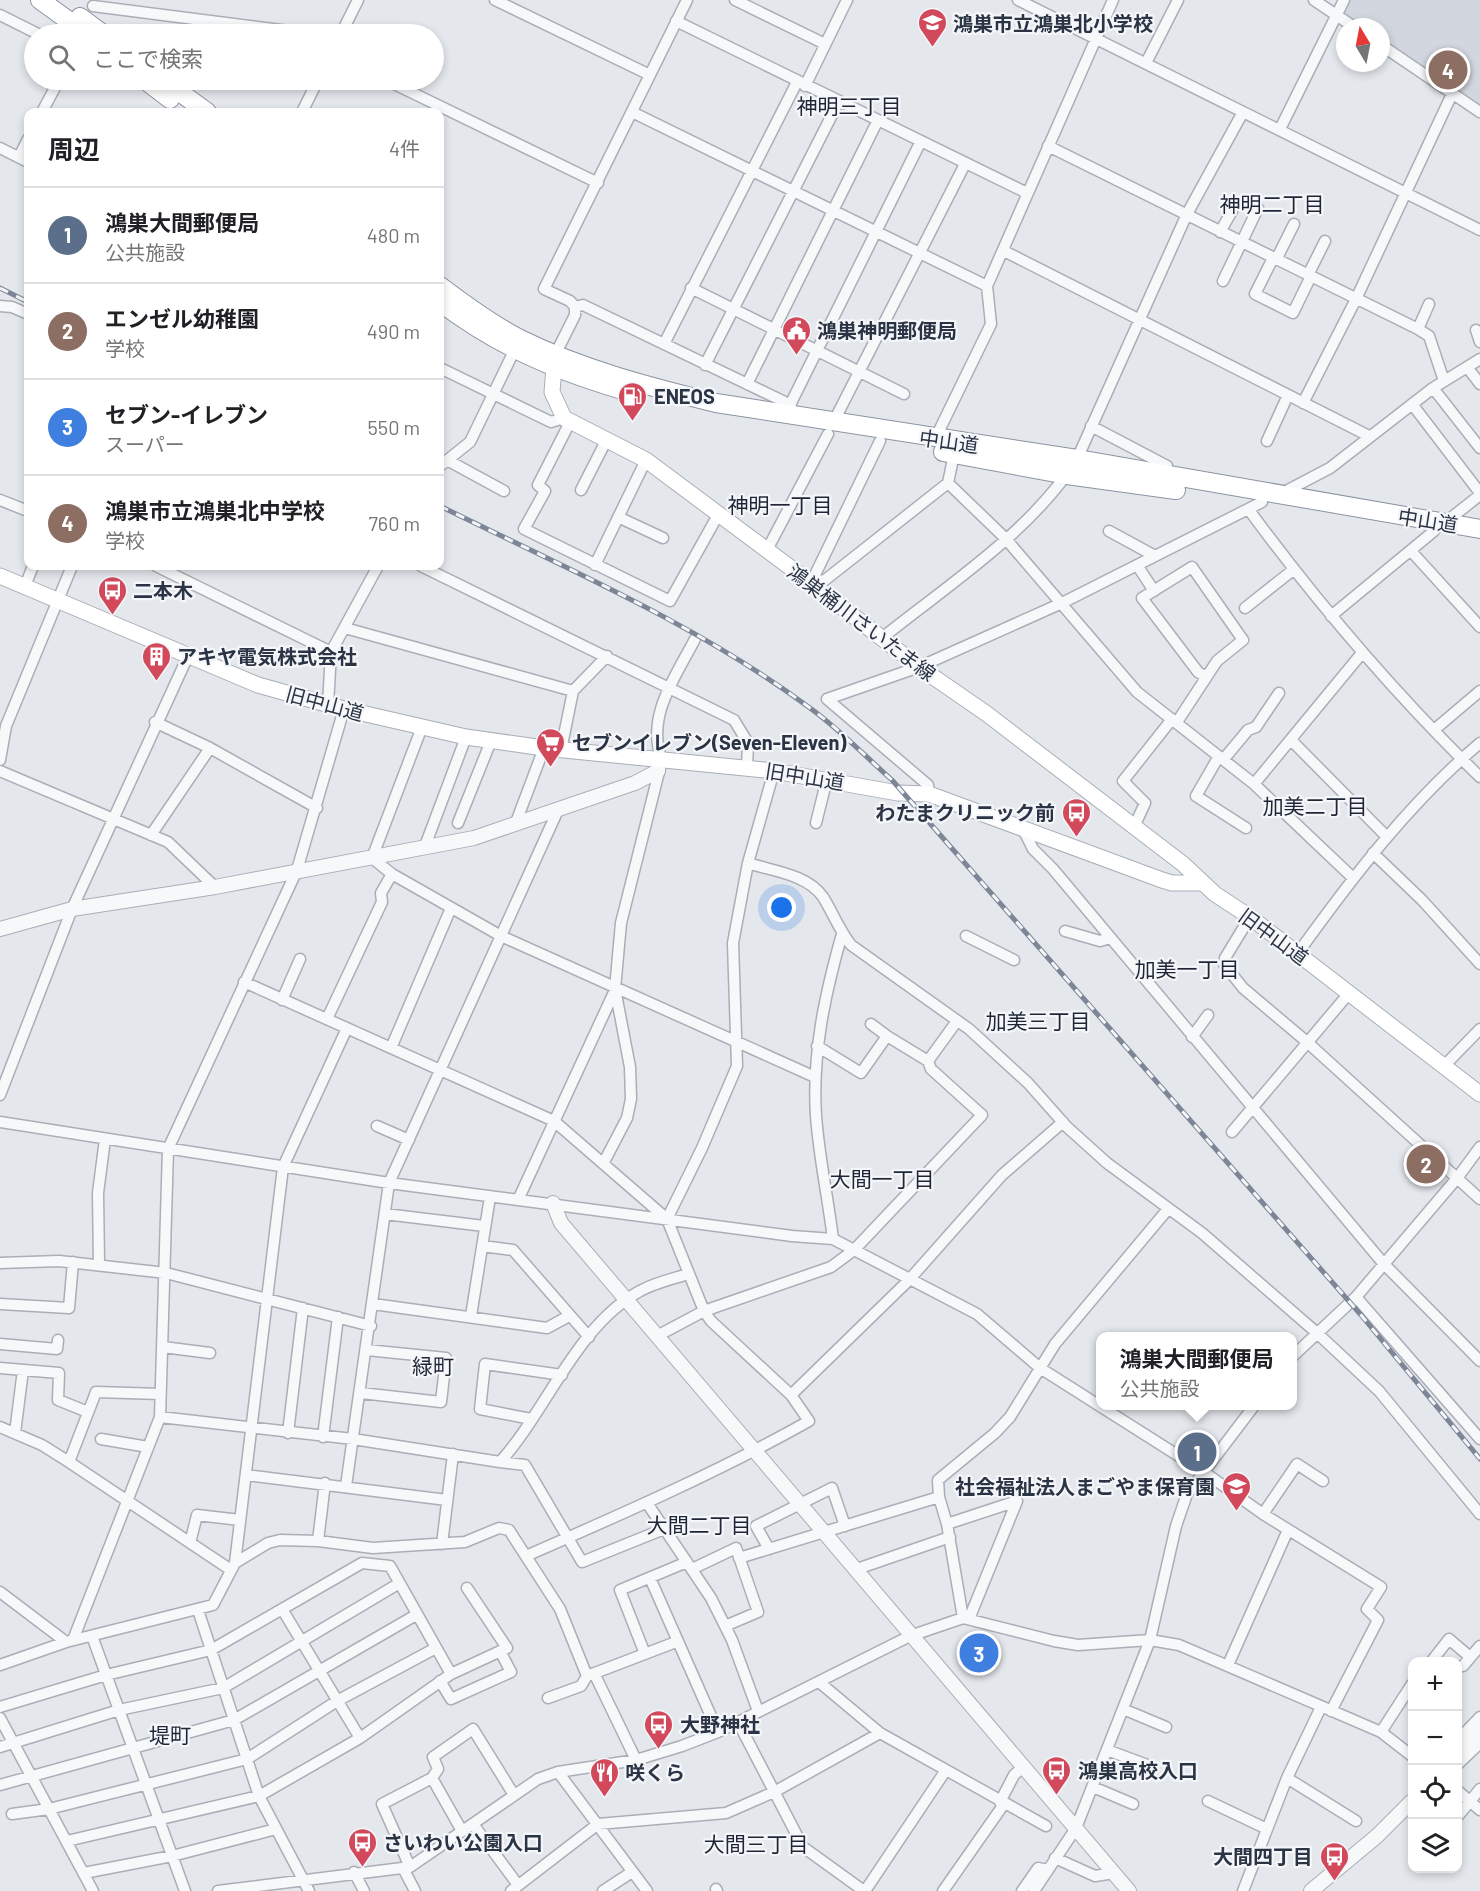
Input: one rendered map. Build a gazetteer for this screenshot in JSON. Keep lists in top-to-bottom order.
{
  "streets": {
    "highway": ["中山道"],
    "main road": ["鴻巣桶川さいたま線", "旧中山道"]
  },
  "crossings": [
    ["鴻巣桶川さいたま線", "旧中山道"]
  ],
  "districts": [
    "神明三丁目",
    "神明二丁目",
    "神明一丁目",
    "加美二丁目",
    "加美一丁目",
    "加美三丁目",
    "大間一丁目",
    "緑町",
    "大間二丁目",
    "堤町",
    "大間三丁目"
  ],
  "places": {
    "school or university": ["鴻巣市立鴻巣北小学校", "社会福祉法人まごやま保育園"],
    "public building": ["鴻巣神明郵便局"],
    "fuel station": ["ENEOS"],
    "bus stop": [
      "二本木",
      "わたまクリニック前",
      "大野神社",
      "鴻巣高校入口",
      "さいわい公園入口",
      "大間四丁目"
    ],
    "building": ["アキヤ電気株式会社"],
    "supermarket": ["セブンイレブン(Seven-Eleven)"],
    "restaurant": ["咲くら"]
  },
  "north": "top",
  "page": {
    "search": "ここで検索",
    "pins": [
      "4",
      "2",
      "1",
      "3"
    ],
    "heading": ["周辺", "4件"],
    "list": [
      {
        "mark": "1",
        "name": "鴻巣大間郵便局",
        "note": "公共施設",
        "value": "480 m"
      },
      {
        "mark": "2",
        "name": "エンゼル幼稚園",
        "note": "学校",
        "value": "490 m"
      },
      {
        "mark": "3",
        "name": "セブン-イレブン",
        "note": "スーパー",
        "value": "550 m"
      },
      {
        "mark": "4",
        "name": "鴻巣市立鴻巣北中学校",
        "note": "学校",
        "value": "760 m"
      }
    ],
    "popup": ["鴻巣大間郵便局", "公共施設"],
    "map_buttons": ["+", "−"]
  }
}
